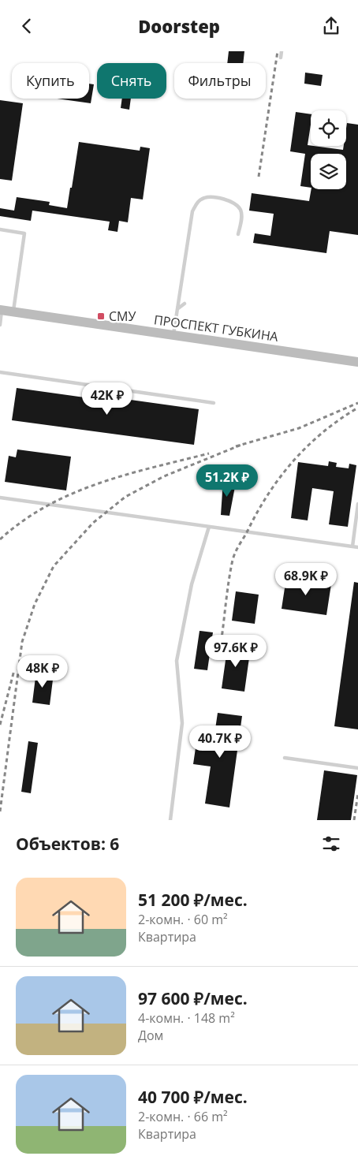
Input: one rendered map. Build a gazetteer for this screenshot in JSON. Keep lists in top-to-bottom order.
{
  "streets": {
    "main road": ["ПРОСПЕКТ ГУБКИНА"]
  },
  "places": {
    "transit": ["СМУ"]
  },
  "page": {
    "header": "Doorstep",
    "chip": ["Купить", "Снять", "Фильтры"],
    "price": [
      "42K ₽",
      "51.2K ₽",
      "68.9K ₽",
      "97.6K ₽",
      "48K ₽",
      "40.7K ₽"
    ],
    "heading": "Объектов: 6",
    "list": [
      {
        "name": "51 200 ₽/мес.",
        "note": "2-комн. · 60 m² · Квартира"
      },
      {
        "name": "97 600 ₽/мес.",
        "note": "4-комн. · 148 m² · Дом"
      },
      {
        "name": "40 700 ₽/мес.",
        "note": "2-комн. · 66 m² · Квартира"
      }
    ]
  }
}
